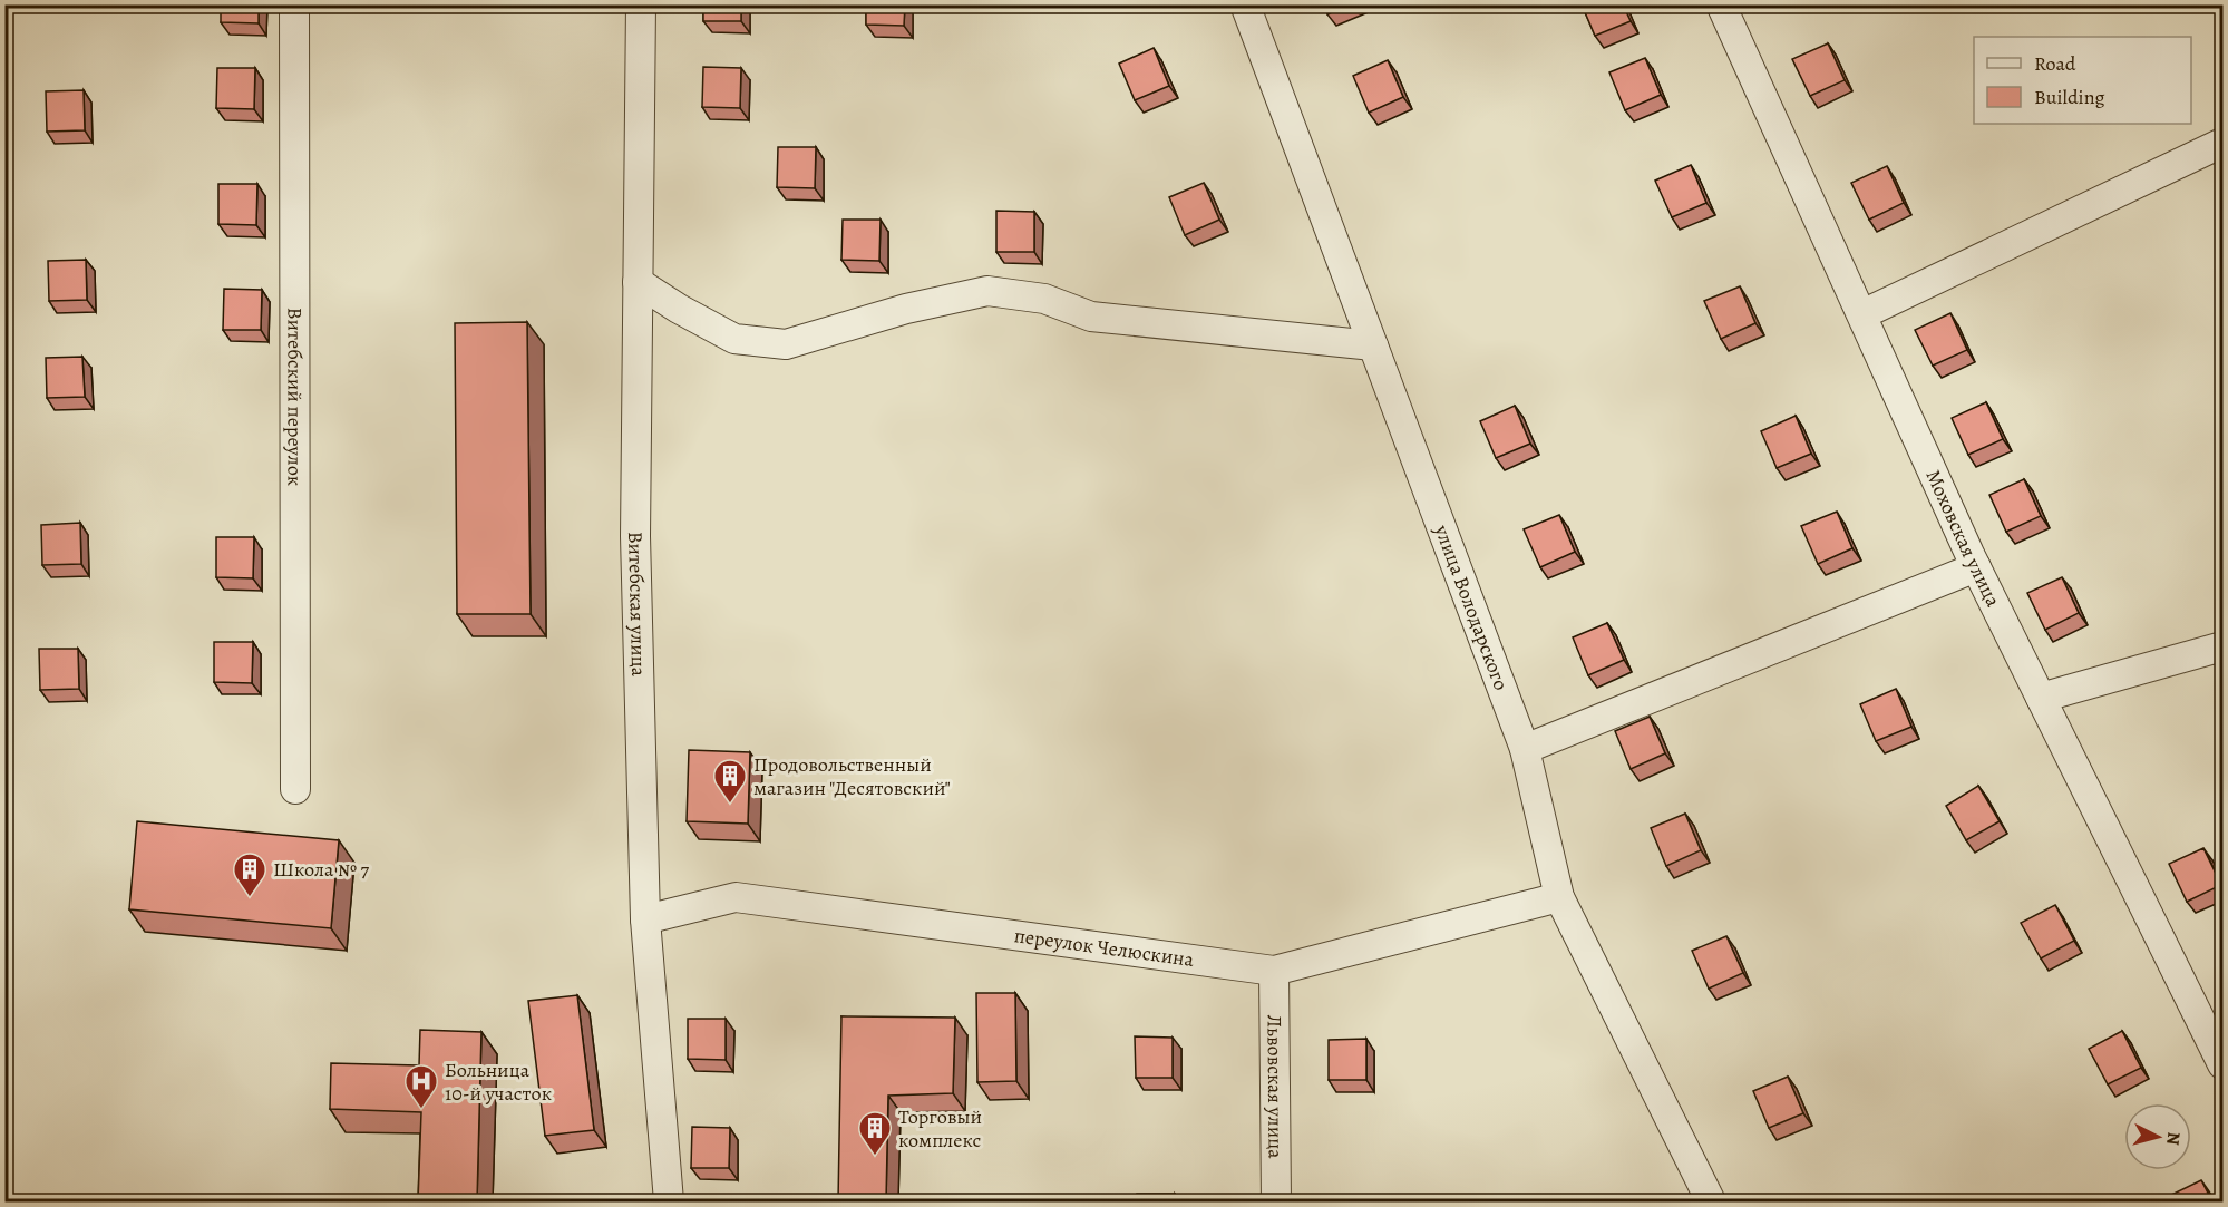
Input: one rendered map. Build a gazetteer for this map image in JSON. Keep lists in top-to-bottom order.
{
  "streets": {
    "street": [
      "Витебский переулок",
      "Моховская улица",
      "Витебская улица",
      "улица Володарского",
      "переулок Челюскина",
      "Львовская улица"
    ]
  },
  "crossings": [
    ["Витебская улица", "переулок Челюскина"],
    ["улица Володарского", "переулок Челюскина"],
    ["переулок Челюскина", "Львовская улица"]
  ],
  "places": {
    "building": ["Продовольственный магазин \"Деcятовский\"", "Школа № 7", "Торговый комплекс"],
    "hospital": ["Больница 10-й участок"]
  },
  "legend": ["Road", "Building"],
  "north": "right"
}
